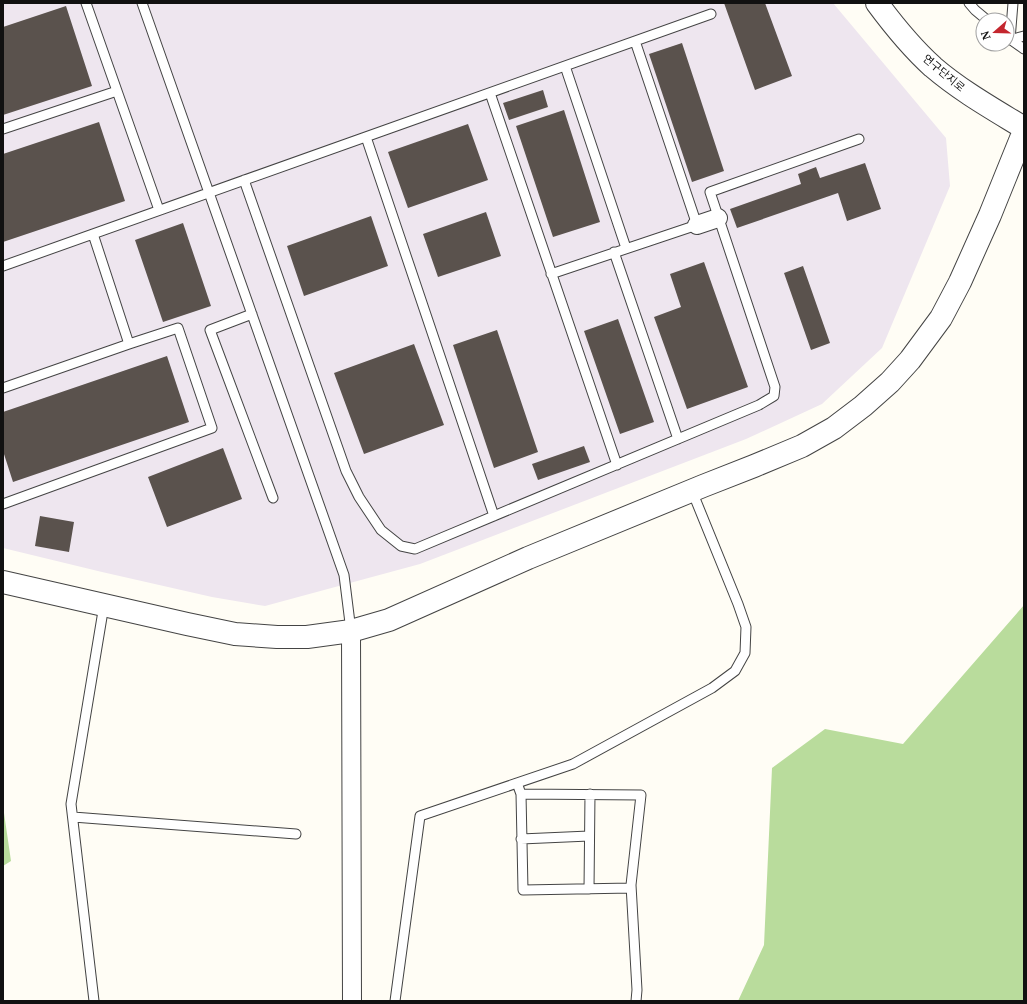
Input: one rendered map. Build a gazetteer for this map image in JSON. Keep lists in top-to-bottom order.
{
  "streets": {
    "street": ["연구단지로"]
  },
  "north": "left"
}
